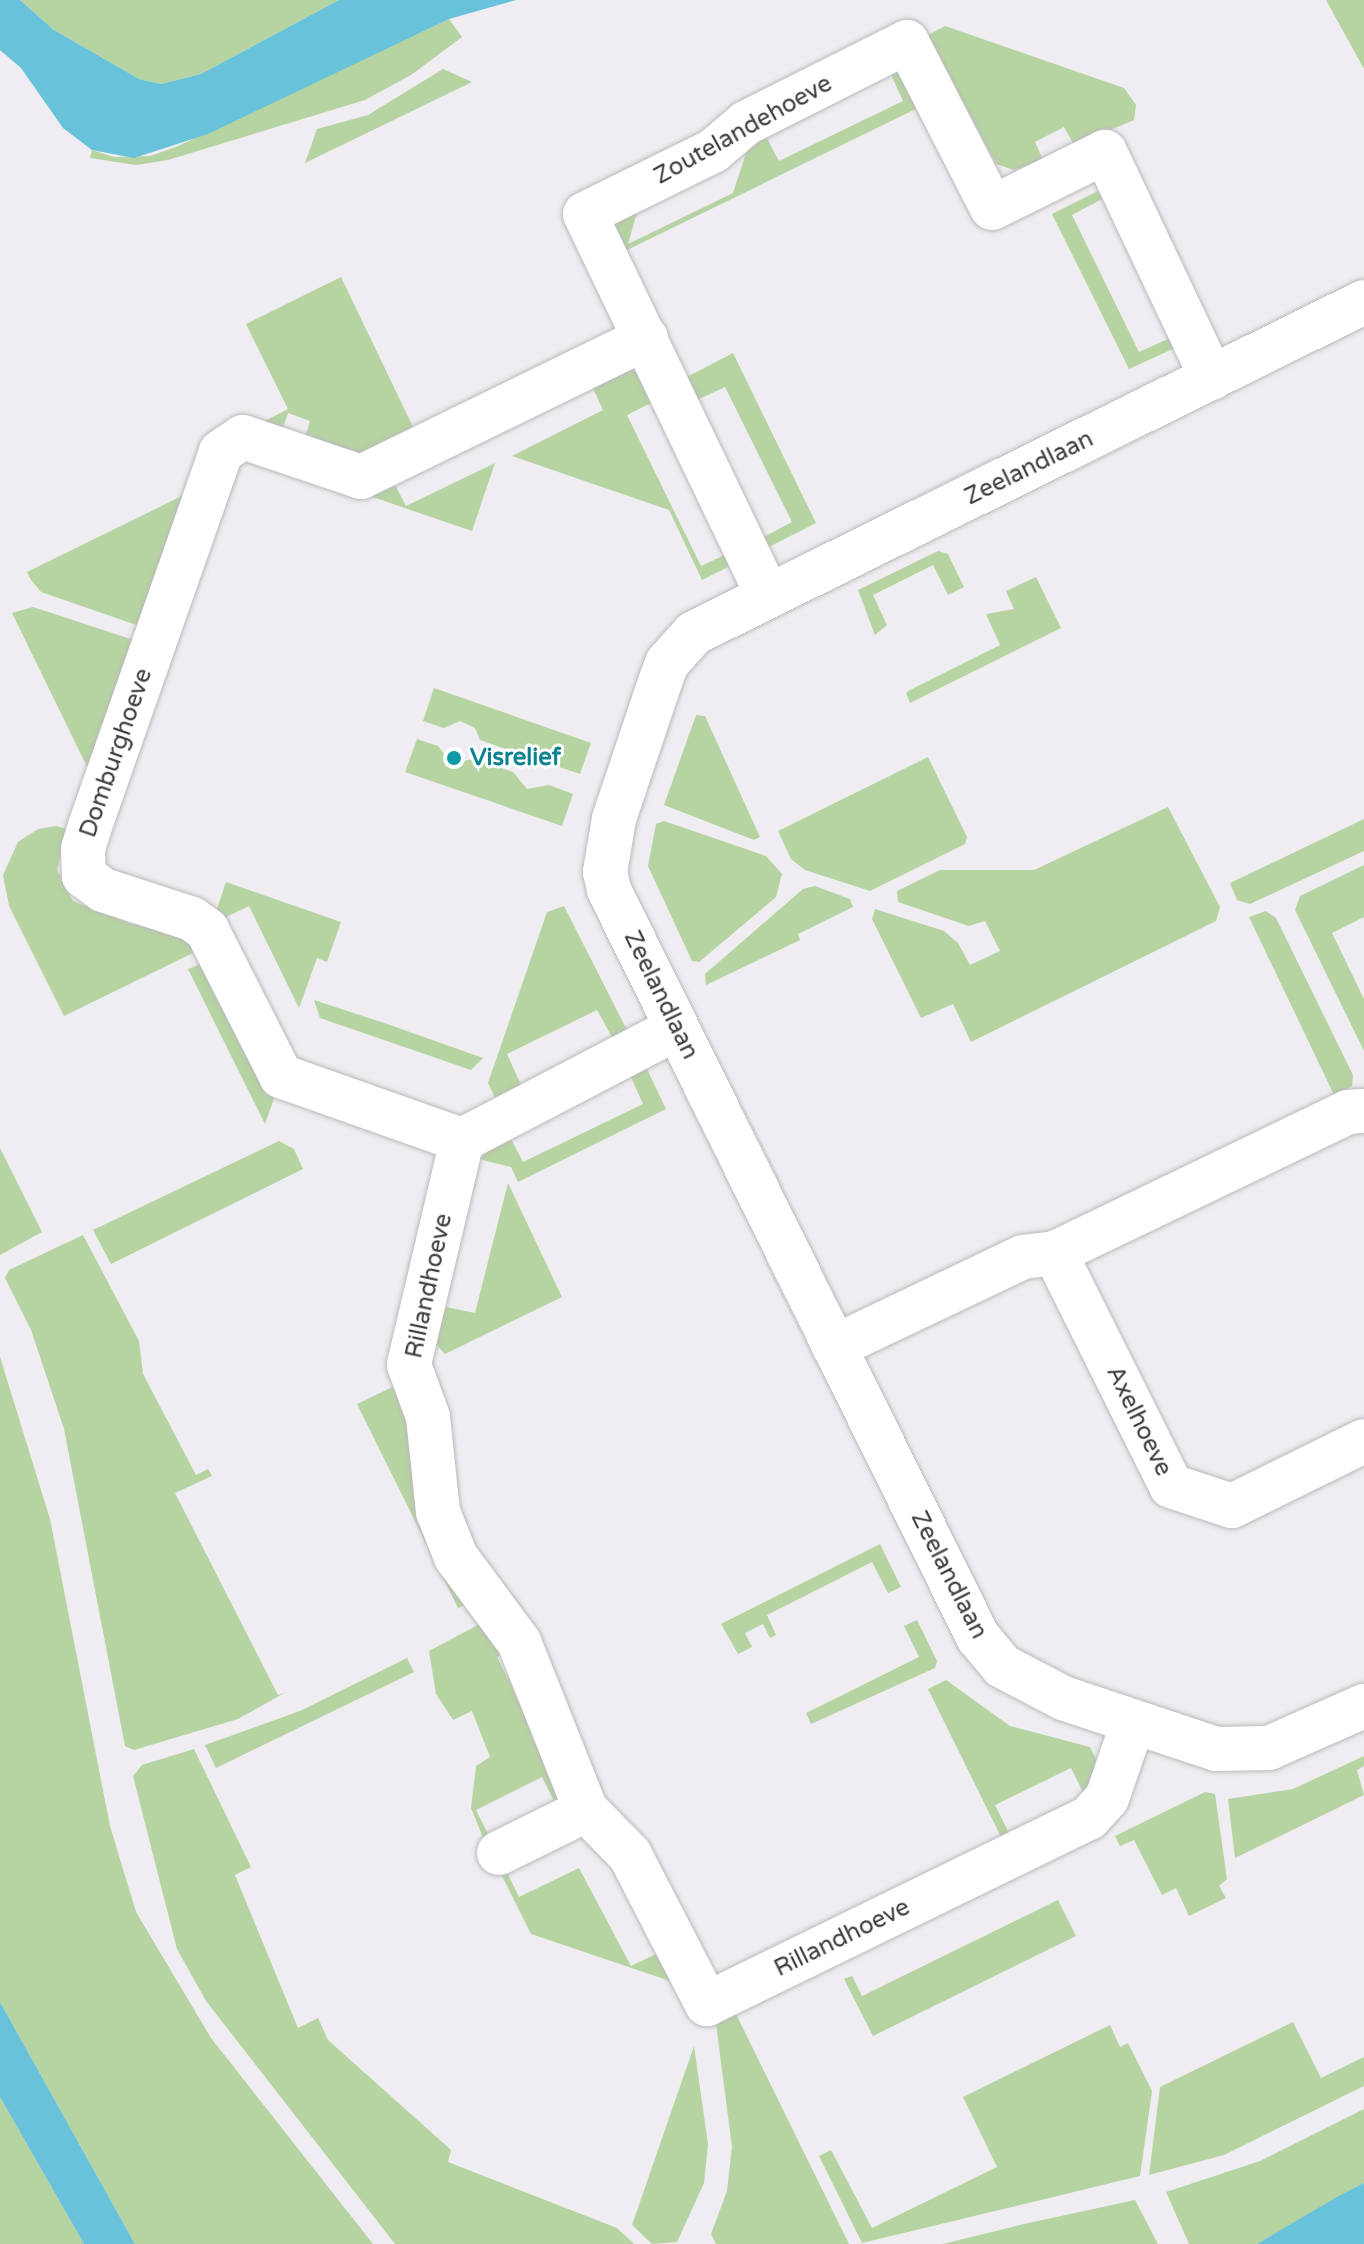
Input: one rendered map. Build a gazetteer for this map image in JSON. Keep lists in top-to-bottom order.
{
  "streets": {
    "street": [
      "Zoutelandehoeve",
      "Zeelandlaan",
      "Domburghoeve",
      "Rillandhoeve",
      "Axelhoeve"
    ]
  },
  "crossings": [
    ["Zoutelandehoeve", "Zeelandlaan"],
    ["Zoutelandehoeve", "Domburghoeve"],
    ["Zeelandlaan", "Rillandhoeve"],
    ["Domburghoeve", "Rillandhoeve"]
  ],
  "places": ["Visrelief"]
}
